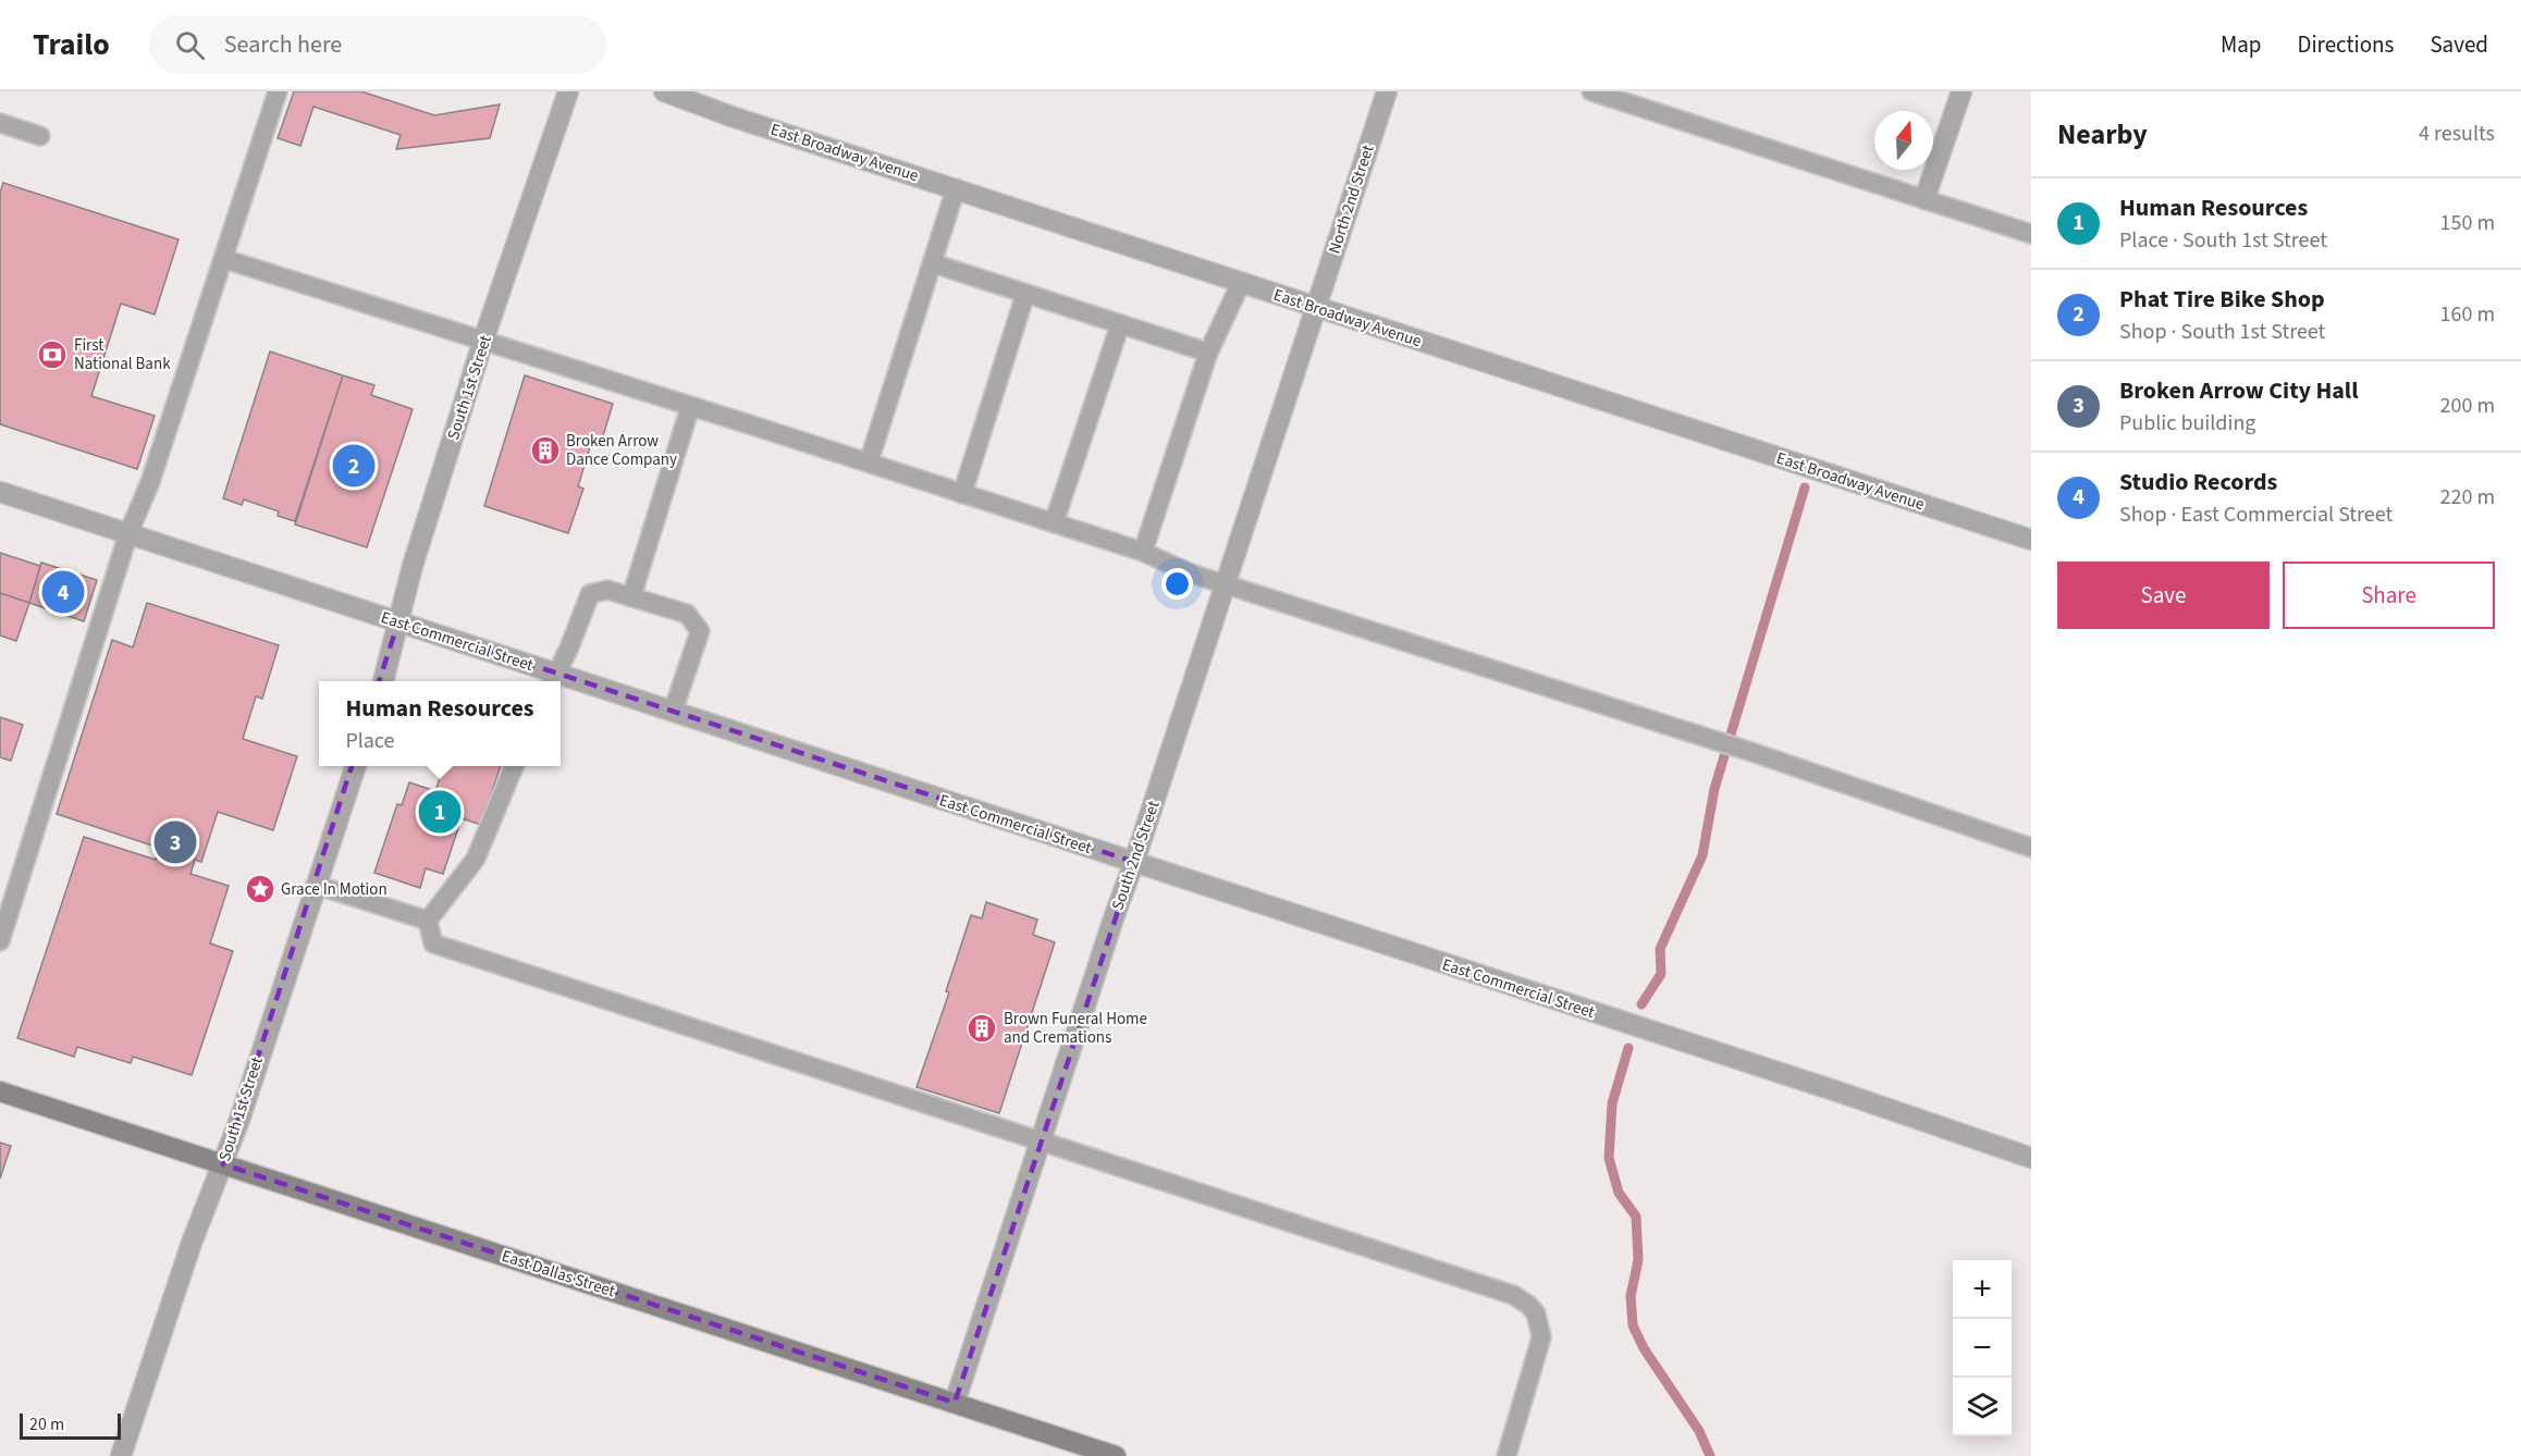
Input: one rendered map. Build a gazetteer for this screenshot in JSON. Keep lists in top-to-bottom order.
{
  "streets": {
    "street": [
      "East Broadway Avenue",
      "North 2nd Street",
      "South 1st Street",
      "East Commercial Street",
      "South 2nd Street",
      "East Dallas Street"
    ]
  },
  "crossings": [
    ["East Broadway Avenue", "North 2nd Street"],
    ["East Broadway Avenue", "South 2nd Street"],
    ["North 2nd Street", "South 2nd Street"],
    ["South 1st Street", "East Commercial Street"],
    ["South 1st Street", "East Dallas Street"],
    ["East Commercial Street", "South 2nd Street"],
    ["South 2nd Street", "East Dallas Street"]
  ],
  "places": {
    "bank": ["First National Bank"],
    "building": ["Broken Arrow Dance Company", "Brown Funeral Home and Cremations"],
    "place": ["Grace In Motion"]
  },
  "scale_bar": "20 m",
  "north": "top",
  "page": {
    "header": "Trailo",
    "search": "Search here",
    "nav": ["Map", "Directions", "Saved"],
    "heading": ["Nearby", "4 results"],
    "list": [
      {
        "mark": "1",
        "name": "Human Resources",
        "note": "Place · South 1st Street",
        "value": "150 m"
      },
      {
        "mark": "2",
        "name": "Phat Tire Bike Shop",
        "note": "Shop · South 1st Street",
        "value": "160 m"
      },
      {
        "mark": "3",
        "name": "Broken Arrow City Hall",
        "note": "Public building",
        "value": "200 m"
      },
      {
        "mark": "4",
        "name": "Studio Records",
        "note": "Shop · East Commercial Street",
        "value": "220 m"
      }
    ],
    "pins": [
      "2",
      "4",
      "1",
      "3"
    ],
    "buttons": ["Save", "Share"],
    "popup": ["Human Resources", "Place"],
    "map_buttons": ["+", "−"],
    "scale": "20 m"
  }
}
